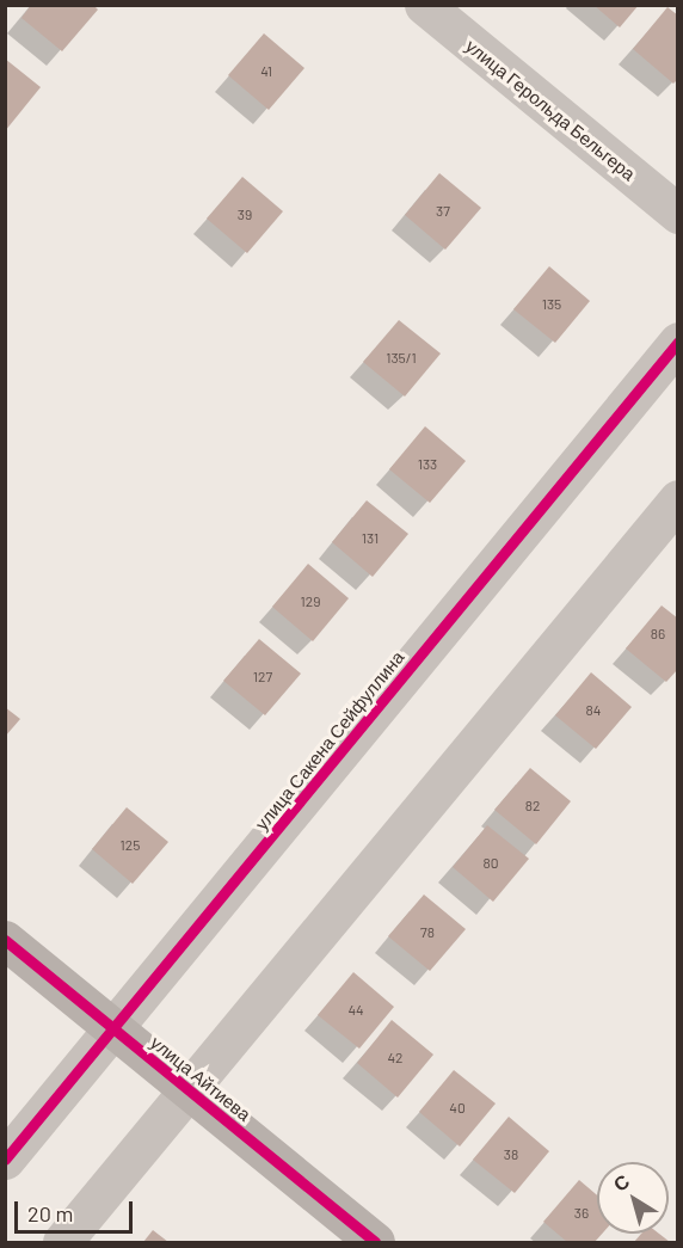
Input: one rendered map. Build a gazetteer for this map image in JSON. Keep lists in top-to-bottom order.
{
  "streets": {
    "street": ["улица Герольда Бельгера", "улица Сакена Сейфуллина", "улица Айтиева"]
  },
  "crossings": [
    ["улица Сакена Сейфуллина", "улица Айтиева"]
  ],
  "house_numbers": [
    "41",
    "37",
    "39",
    "135",
    "135/1",
    "133",
    "131",
    "129",
    "86",
    "127",
    "84",
    "82",
    "125",
    "80",
    "78",
    "44",
    "42",
    "40",
    "38",
    "36"
  ],
  "scale_bar": "20 m",
  "north": "top left"
}
